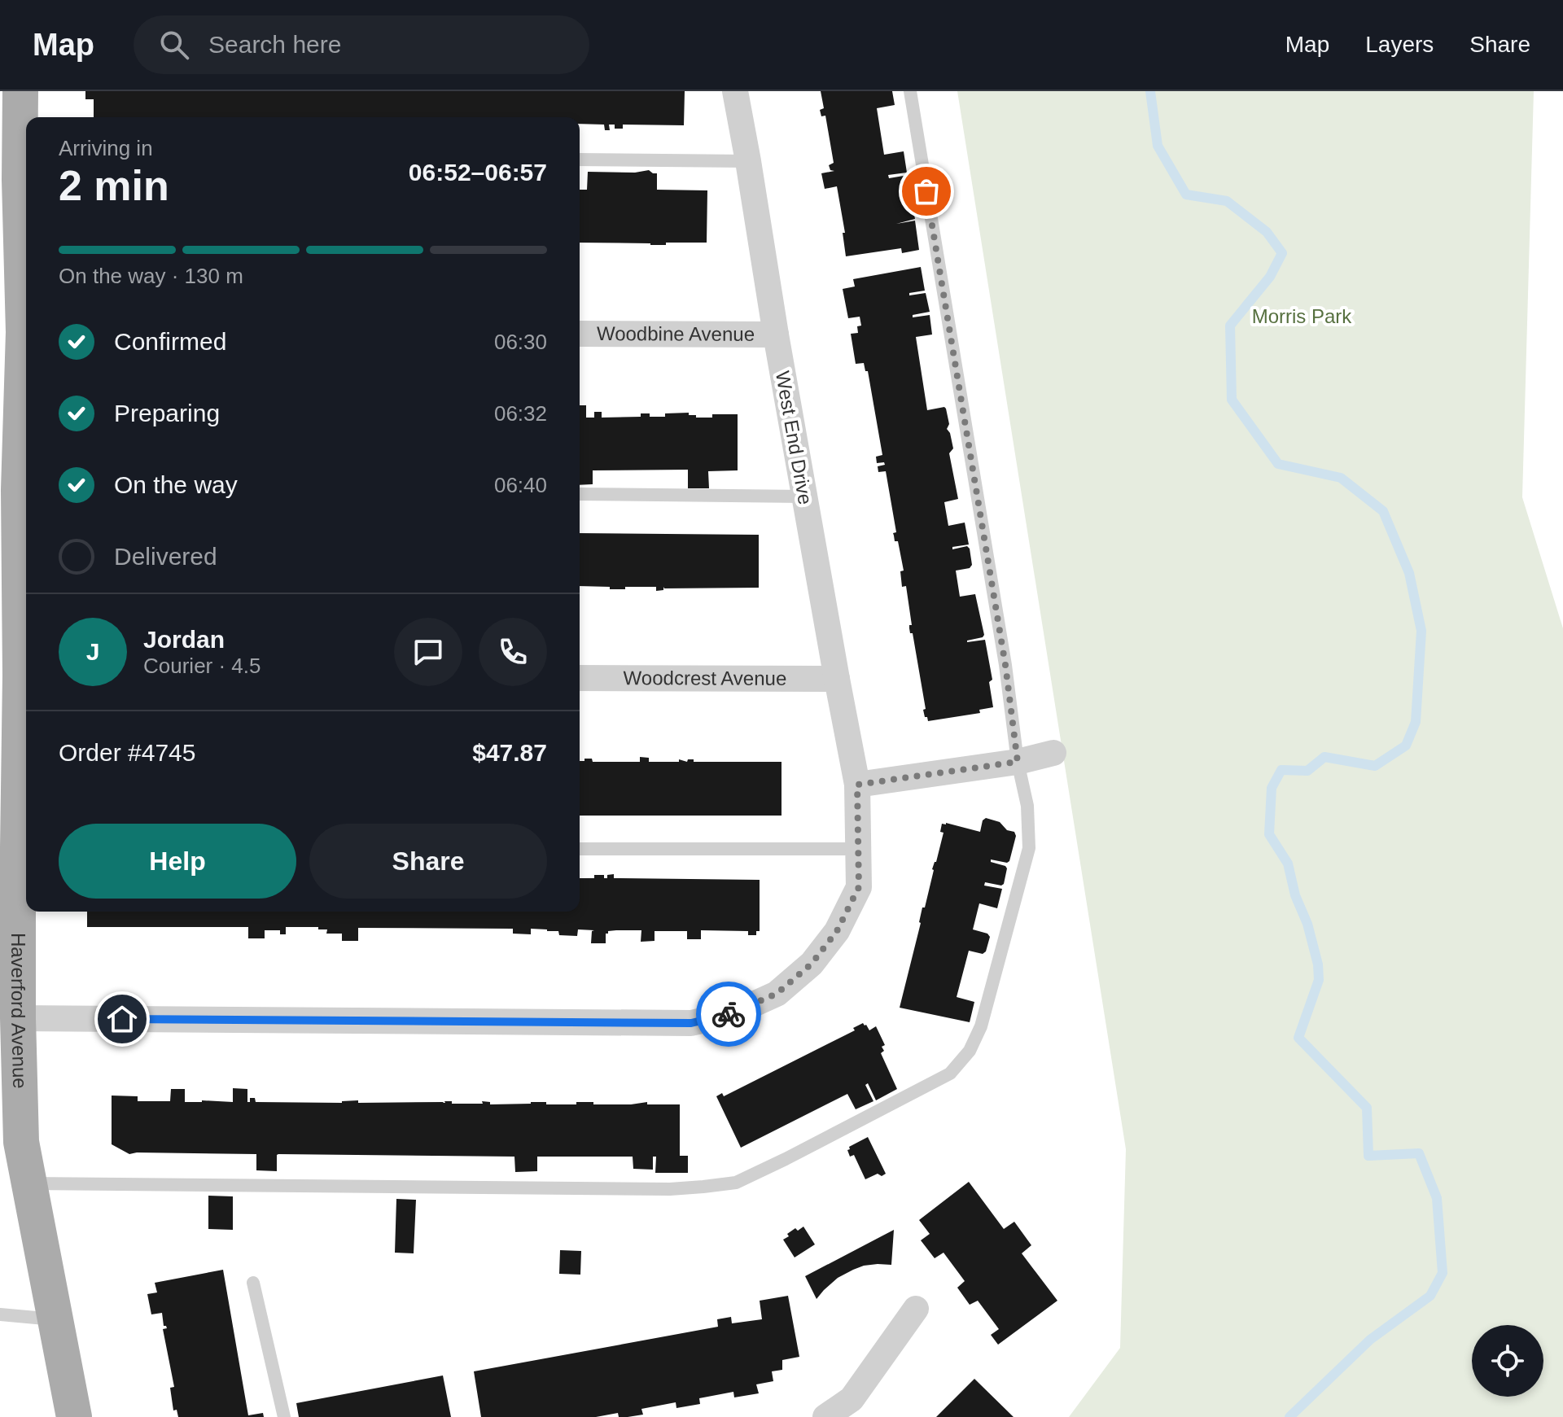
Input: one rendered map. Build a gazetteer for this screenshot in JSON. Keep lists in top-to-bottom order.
{
  "streets": {
    "main road": ["Haverford Avenue"],
    "street": ["Woodbine Avenue", "West End Drive", "Woodcrest Avenue"]
  },
  "crossings": [
    ["Woodbine Avenue", "West End Drive"],
    ["West End Drive", "Woodcrest Avenue"],
    ["West End Drive", "Haverford Avenue"]
  ],
  "parks": ["Morris Park"],
  "page": {
    "header": "Map",
    "search": "Search here",
    "nav": ["Map", "Layers", "Share"],
    "heading": ["2 min", "Arriving in", "06:52–06:57"],
    "panel": [
      "Jordan",
      "Courier · 4.5",
      "Order #4745",
      "$47.87"
    ],
    "bar": "On the way · 130 m",
    "list": [
      ["Confirmed", "06:30"],
      ["Preparing", "06:32"],
      ["On the way", "06:40"],
      "Delivered"
    ],
    "round": "J",
    "buttons": ["Help", "Share"]
  }
}
